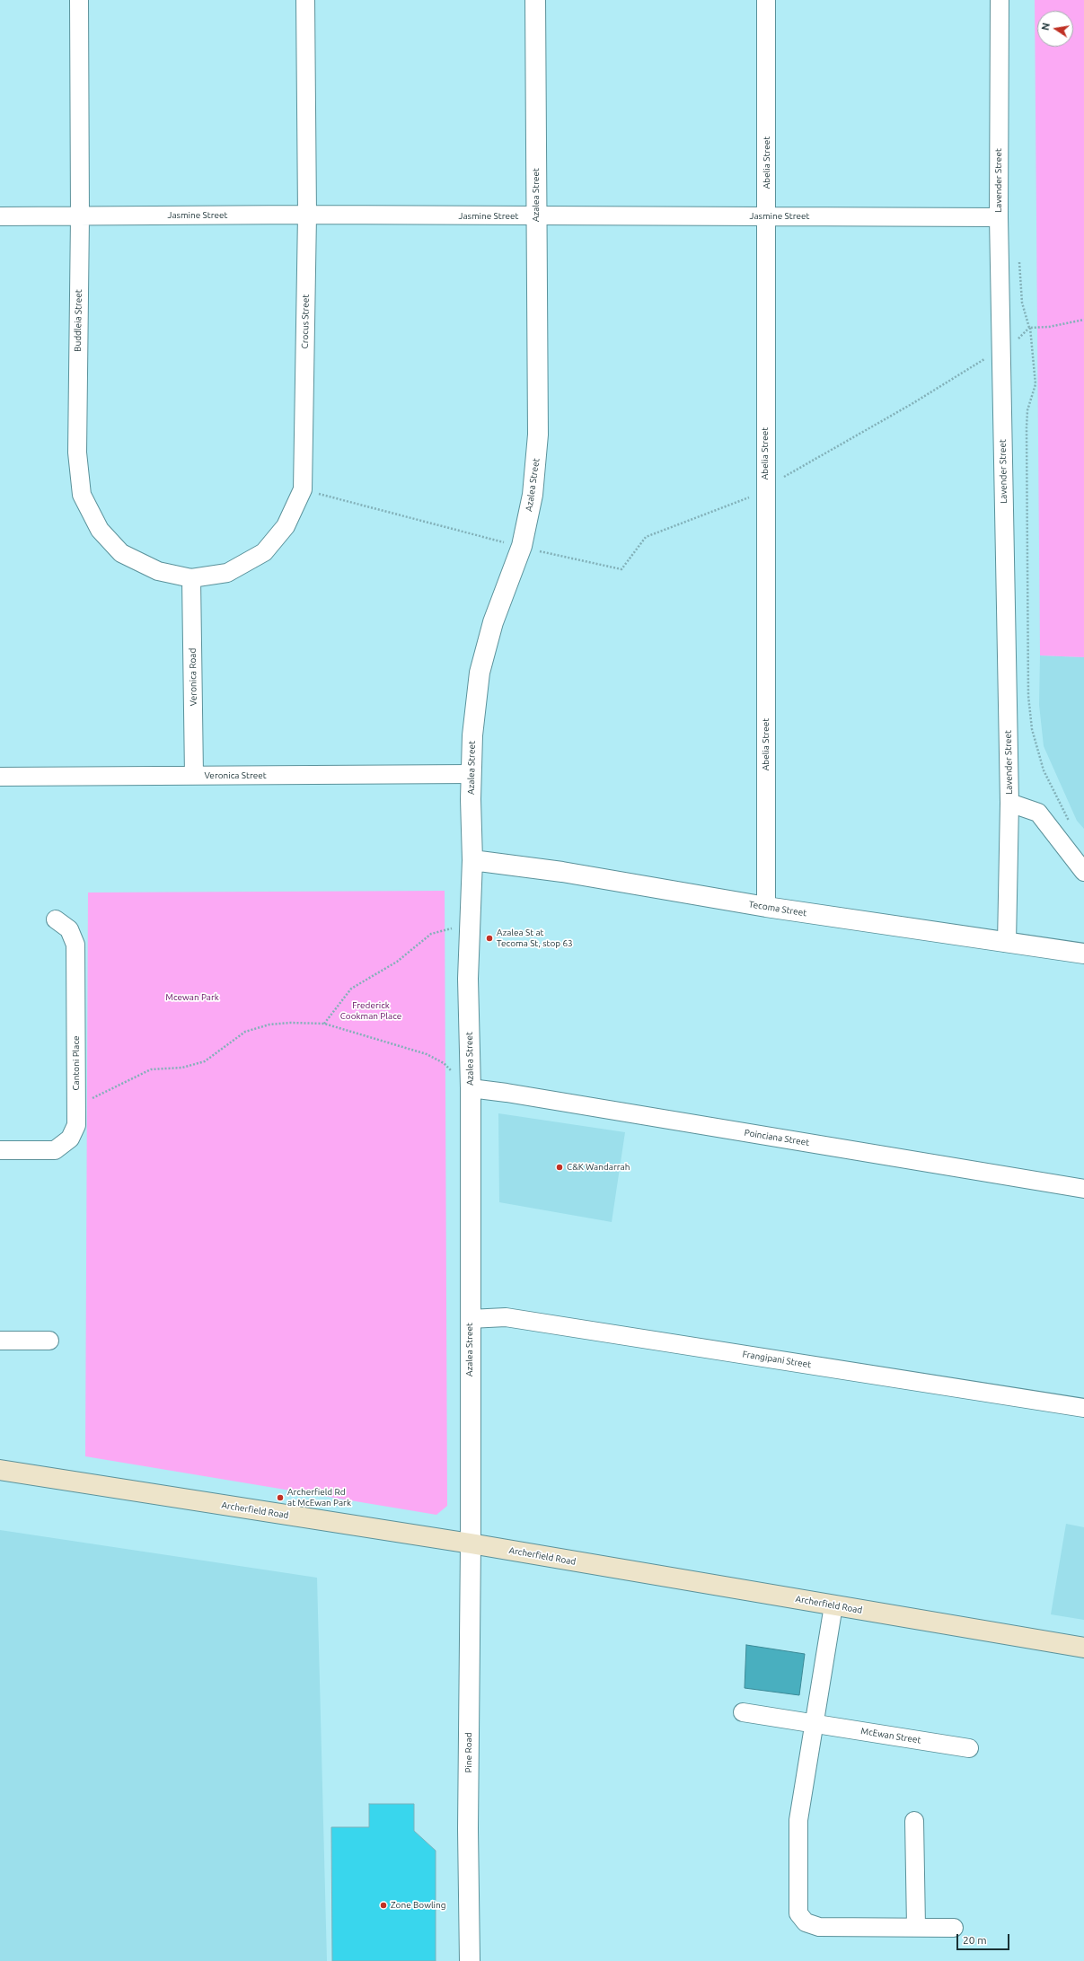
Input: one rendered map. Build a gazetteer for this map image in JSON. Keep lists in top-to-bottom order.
{
  "streets": {
    "main road": ["Archerfield Road"],
    "street": [
      "Abelia Street",
      "Lavender Street",
      "Azalea Street",
      "Jasmine Street",
      "Buddleia Street",
      "Crocus Street",
      "Veronica Road",
      "Veronica Street",
      "Tecoma Street",
      "Cantoni Place",
      "Poinciana Street",
      "Frangipani Street",
      "McEwan Street",
      "Pine Road"
    ]
  },
  "crossings": [
    ["Abelia Street", "Jasmine Street"],
    ["Abelia Street", "Tecoma Street"],
    ["Lavender Street", "Jasmine Street"],
    ["Lavender Street", "Tecoma Street"],
    ["Azalea Street", "Jasmine Street"],
    ["Azalea Street", "Veronica Street"],
    ["Azalea Street", "Tecoma Street"],
    ["Azalea Street", "Poinciana Street"],
    ["Azalea Street", "Frangipani Street"],
    ["Azalea Street", "Archerfield Road"],
    ["Azalea Street", "Pine Road"],
    ["Jasmine Street", "Buddleia Street"],
    ["Jasmine Street", "Crocus Street"],
    ["Buddleia Street", "Crocus Street"],
    ["Buddleia Street", "Veronica Road"],
    ["Crocus Street", "Veronica Road"],
    ["Veronica Road", "Veronica Street"],
    ["Archerfield Road", "Pine Road"]
  ],
  "parks": ["Mcewan Park", "Frederick Cookman Place"],
  "places": [
    "Azalea St at Tecoma St, stop 63",
    "C&K Wandarrah",
    "Archerfield Rd at McEwan Park",
    "Zone Bowling"
  ],
  "scale_bar": "20 m",
  "north": "left"
}
